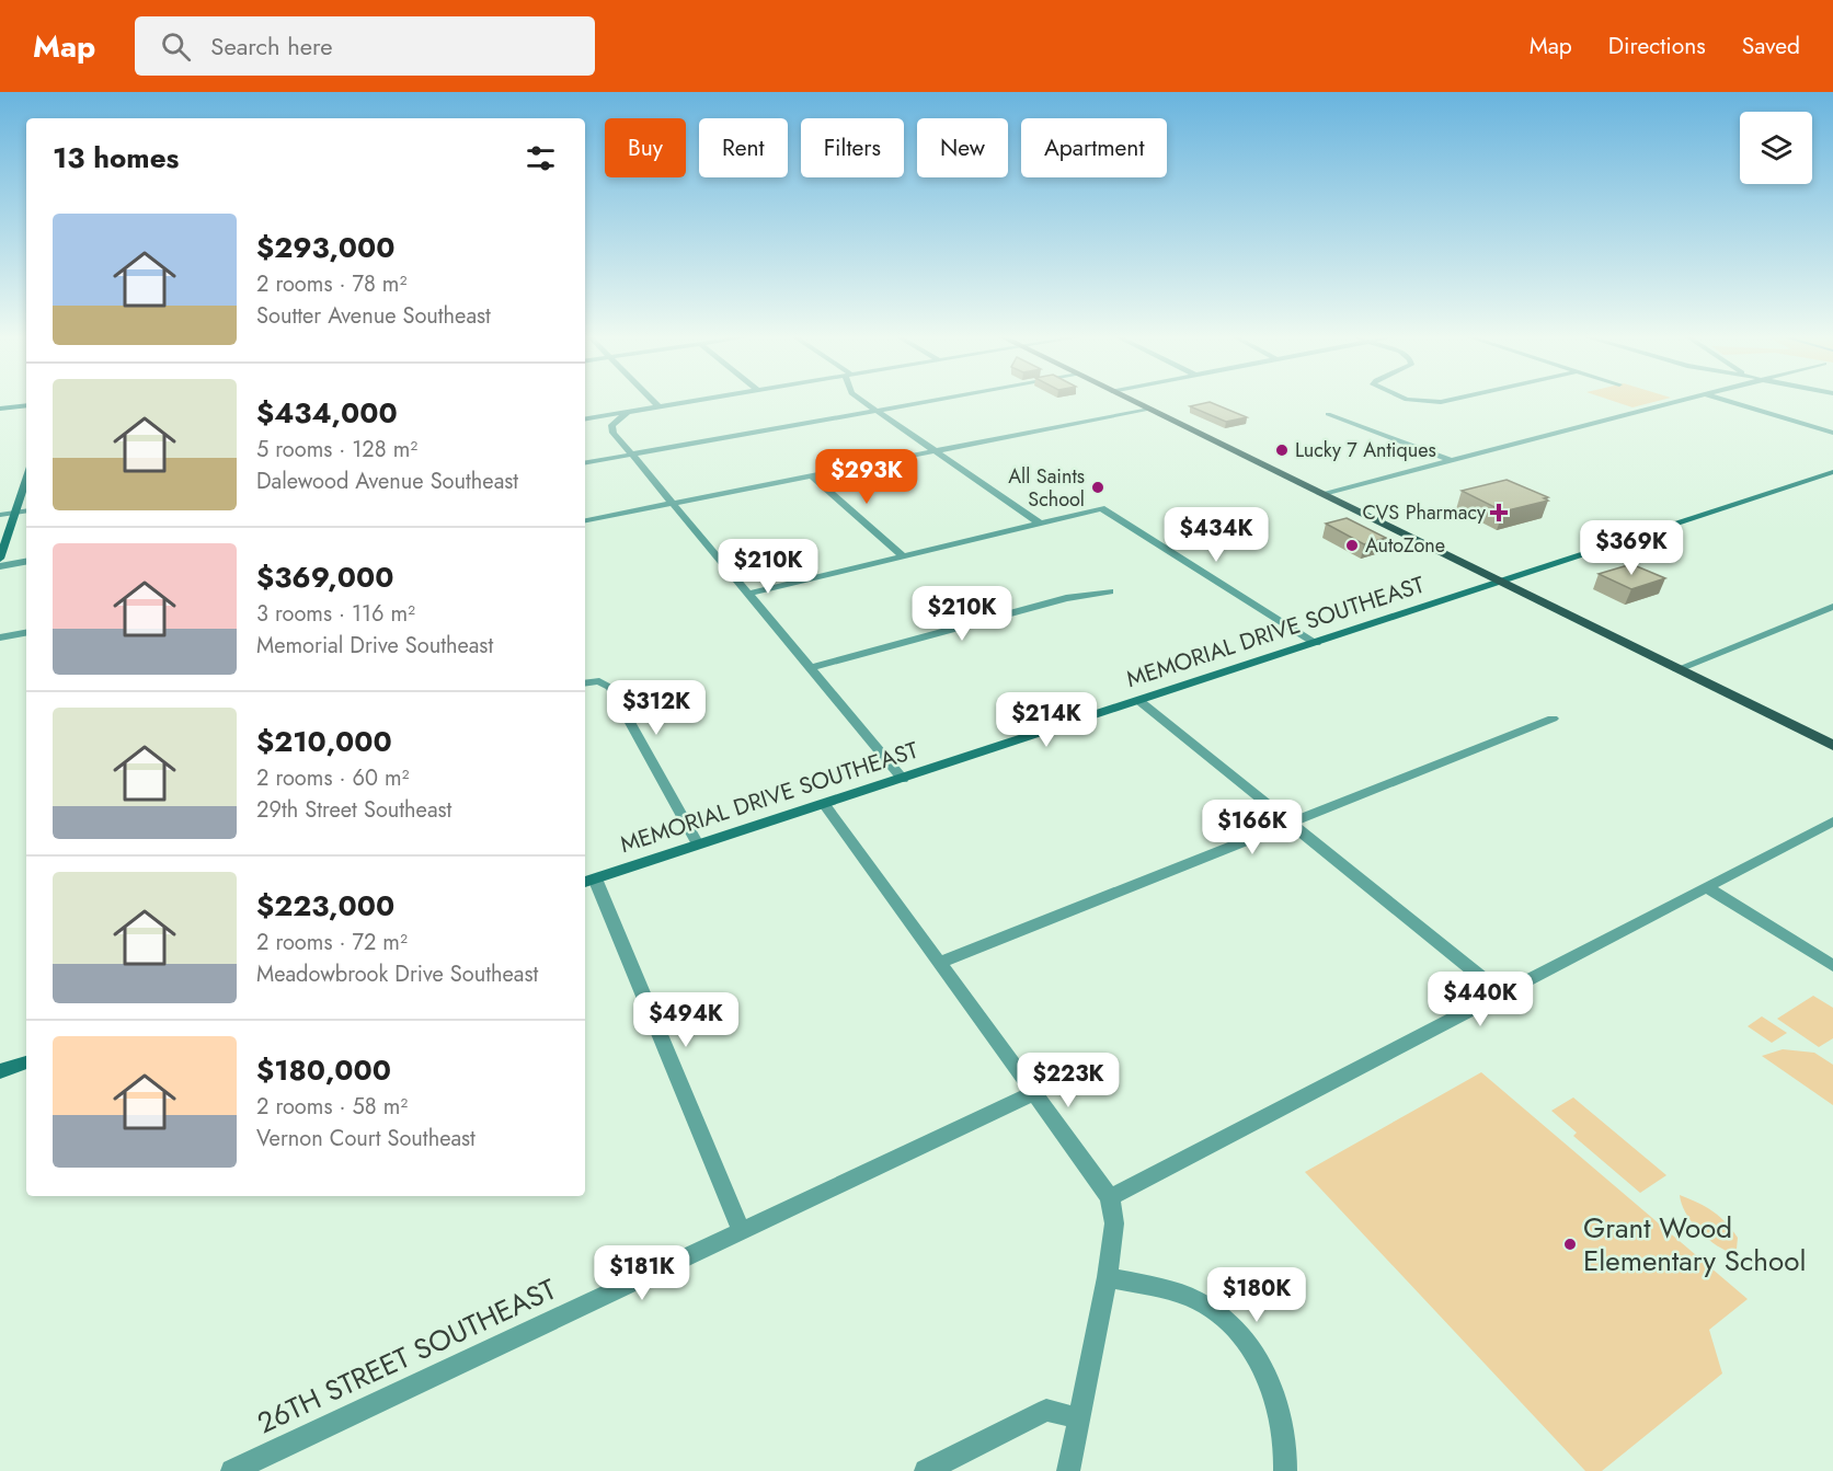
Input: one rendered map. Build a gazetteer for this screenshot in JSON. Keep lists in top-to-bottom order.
{
  "streets": {
    "street": ["MEMORIAL DRIVE SOUTHEAST", "26TH STREET SOUTHEAST"]
  },
  "places": {
    "other": [
      "Lucky 7 Antiques",
      "All Saints School",
      "AutoZone",
      "Grant Wood Elementary School"
    ],
    "health": ["CVS Pharmacy"]
  },
  "page": {
    "header": "Map",
    "search": "Search here",
    "nav": ["Map", "Directions", "Saved"],
    "chip": [
      "Buy",
      "Rent",
      "Filters",
      "New",
      "Apartment"
    ],
    "heading": "13 homes",
    "list": [
      {
        "name": "$293,000",
        "note": "2 rooms · 78 m² · Soutter Avenue Southeast"
      },
      {
        "name": "$434,000",
        "note": "5 rooms · 128 m² · Dalewood Avenue Southeast"
      },
      {
        "name": "$369,000",
        "note": "3 rooms · 116 m² · Memorial Drive Southeast"
      },
      {
        "name": "$210,000",
        "note": "2 rooms · 60 m² · 29th Street Southeast"
      },
      {
        "name": "$223,000",
        "note": "2 rooms · 72 m² · Meadowbrook Drive Southeast"
      },
      {
        "name": "$180,000",
        "note": "2 rooms · 58 m² · Vernon Court Southeast"
      }
    ],
    "price": [
      "$293K",
      "$434K",
      "$369K",
      "$210K",
      "$210K",
      "$312K",
      "$214K",
      "$166K",
      "$440K",
      "$494K",
      "$223K",
      "$181K",
      "$180K"
    ]
  }
}
